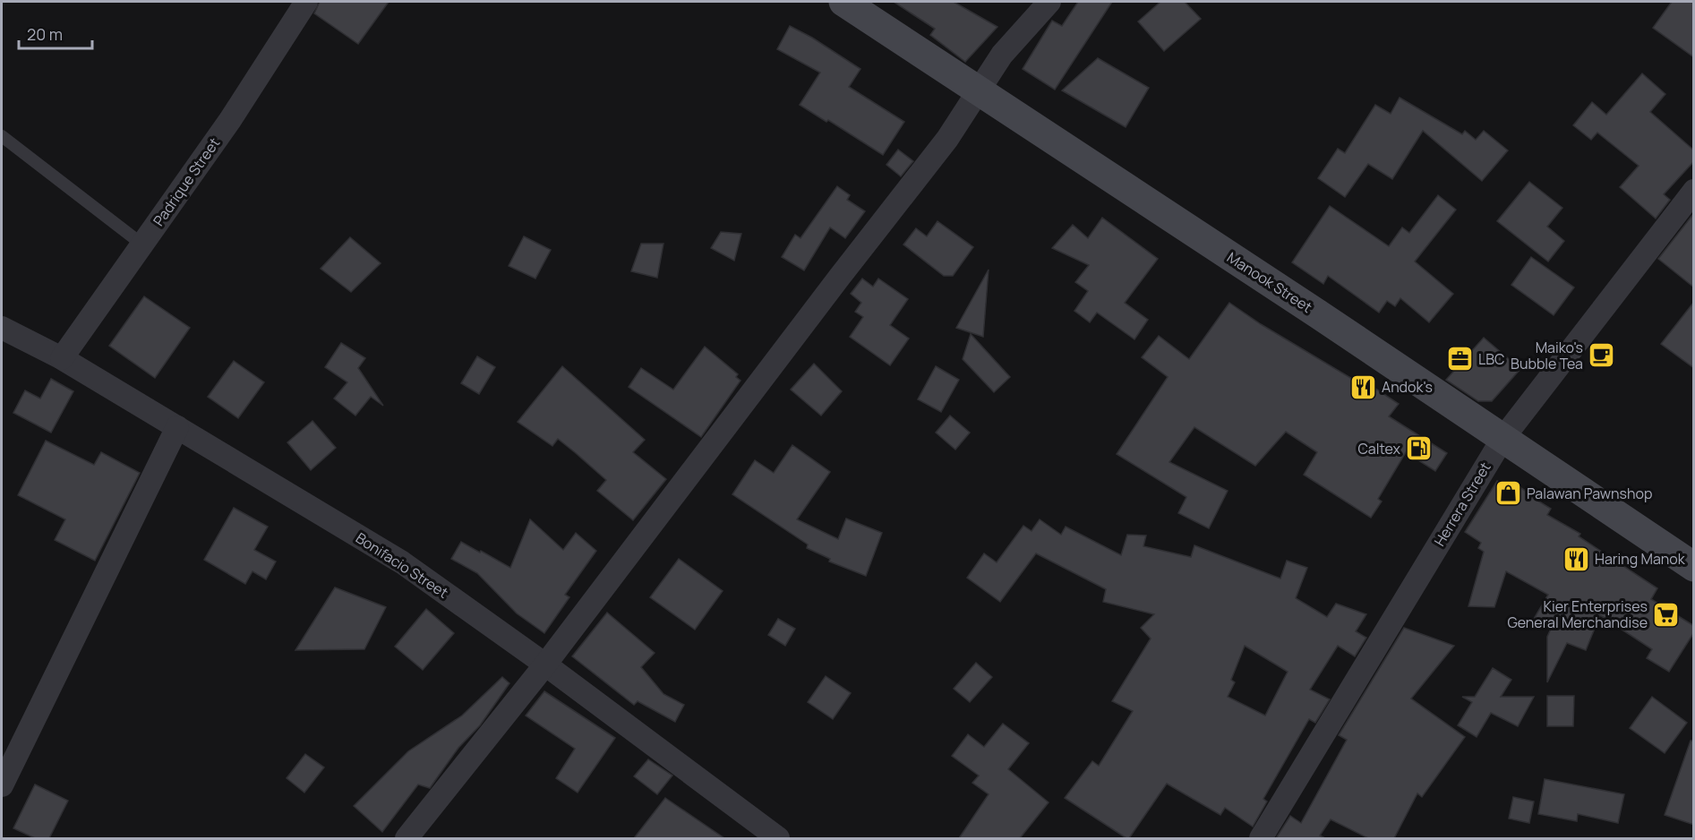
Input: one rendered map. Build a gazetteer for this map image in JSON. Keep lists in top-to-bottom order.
{
  "streets": {
    "main road": ["Manook Street"],
    "street": ["Padrique Street", "Herrera Street", "Bonifacio Street"]
  },
  "crossings": [
    ["Padrique Street", "Bonifacio Street"],
    ["Manook Street", "Herrera Street"]
  ],
  "places": {
    "cafe": ["Maiko's Bubble Tea"],
    "office": ["LBC"],
    "restaurant": ["Andok's", "Haring Manok"],
    "fuel station": ["Caltex"],
    "shop": ["Palawan Pawnshop"],
    "supermarket": ["Kier Enterprises General Merchandise"]
  },
  "scale_bar": "20 m"
}
